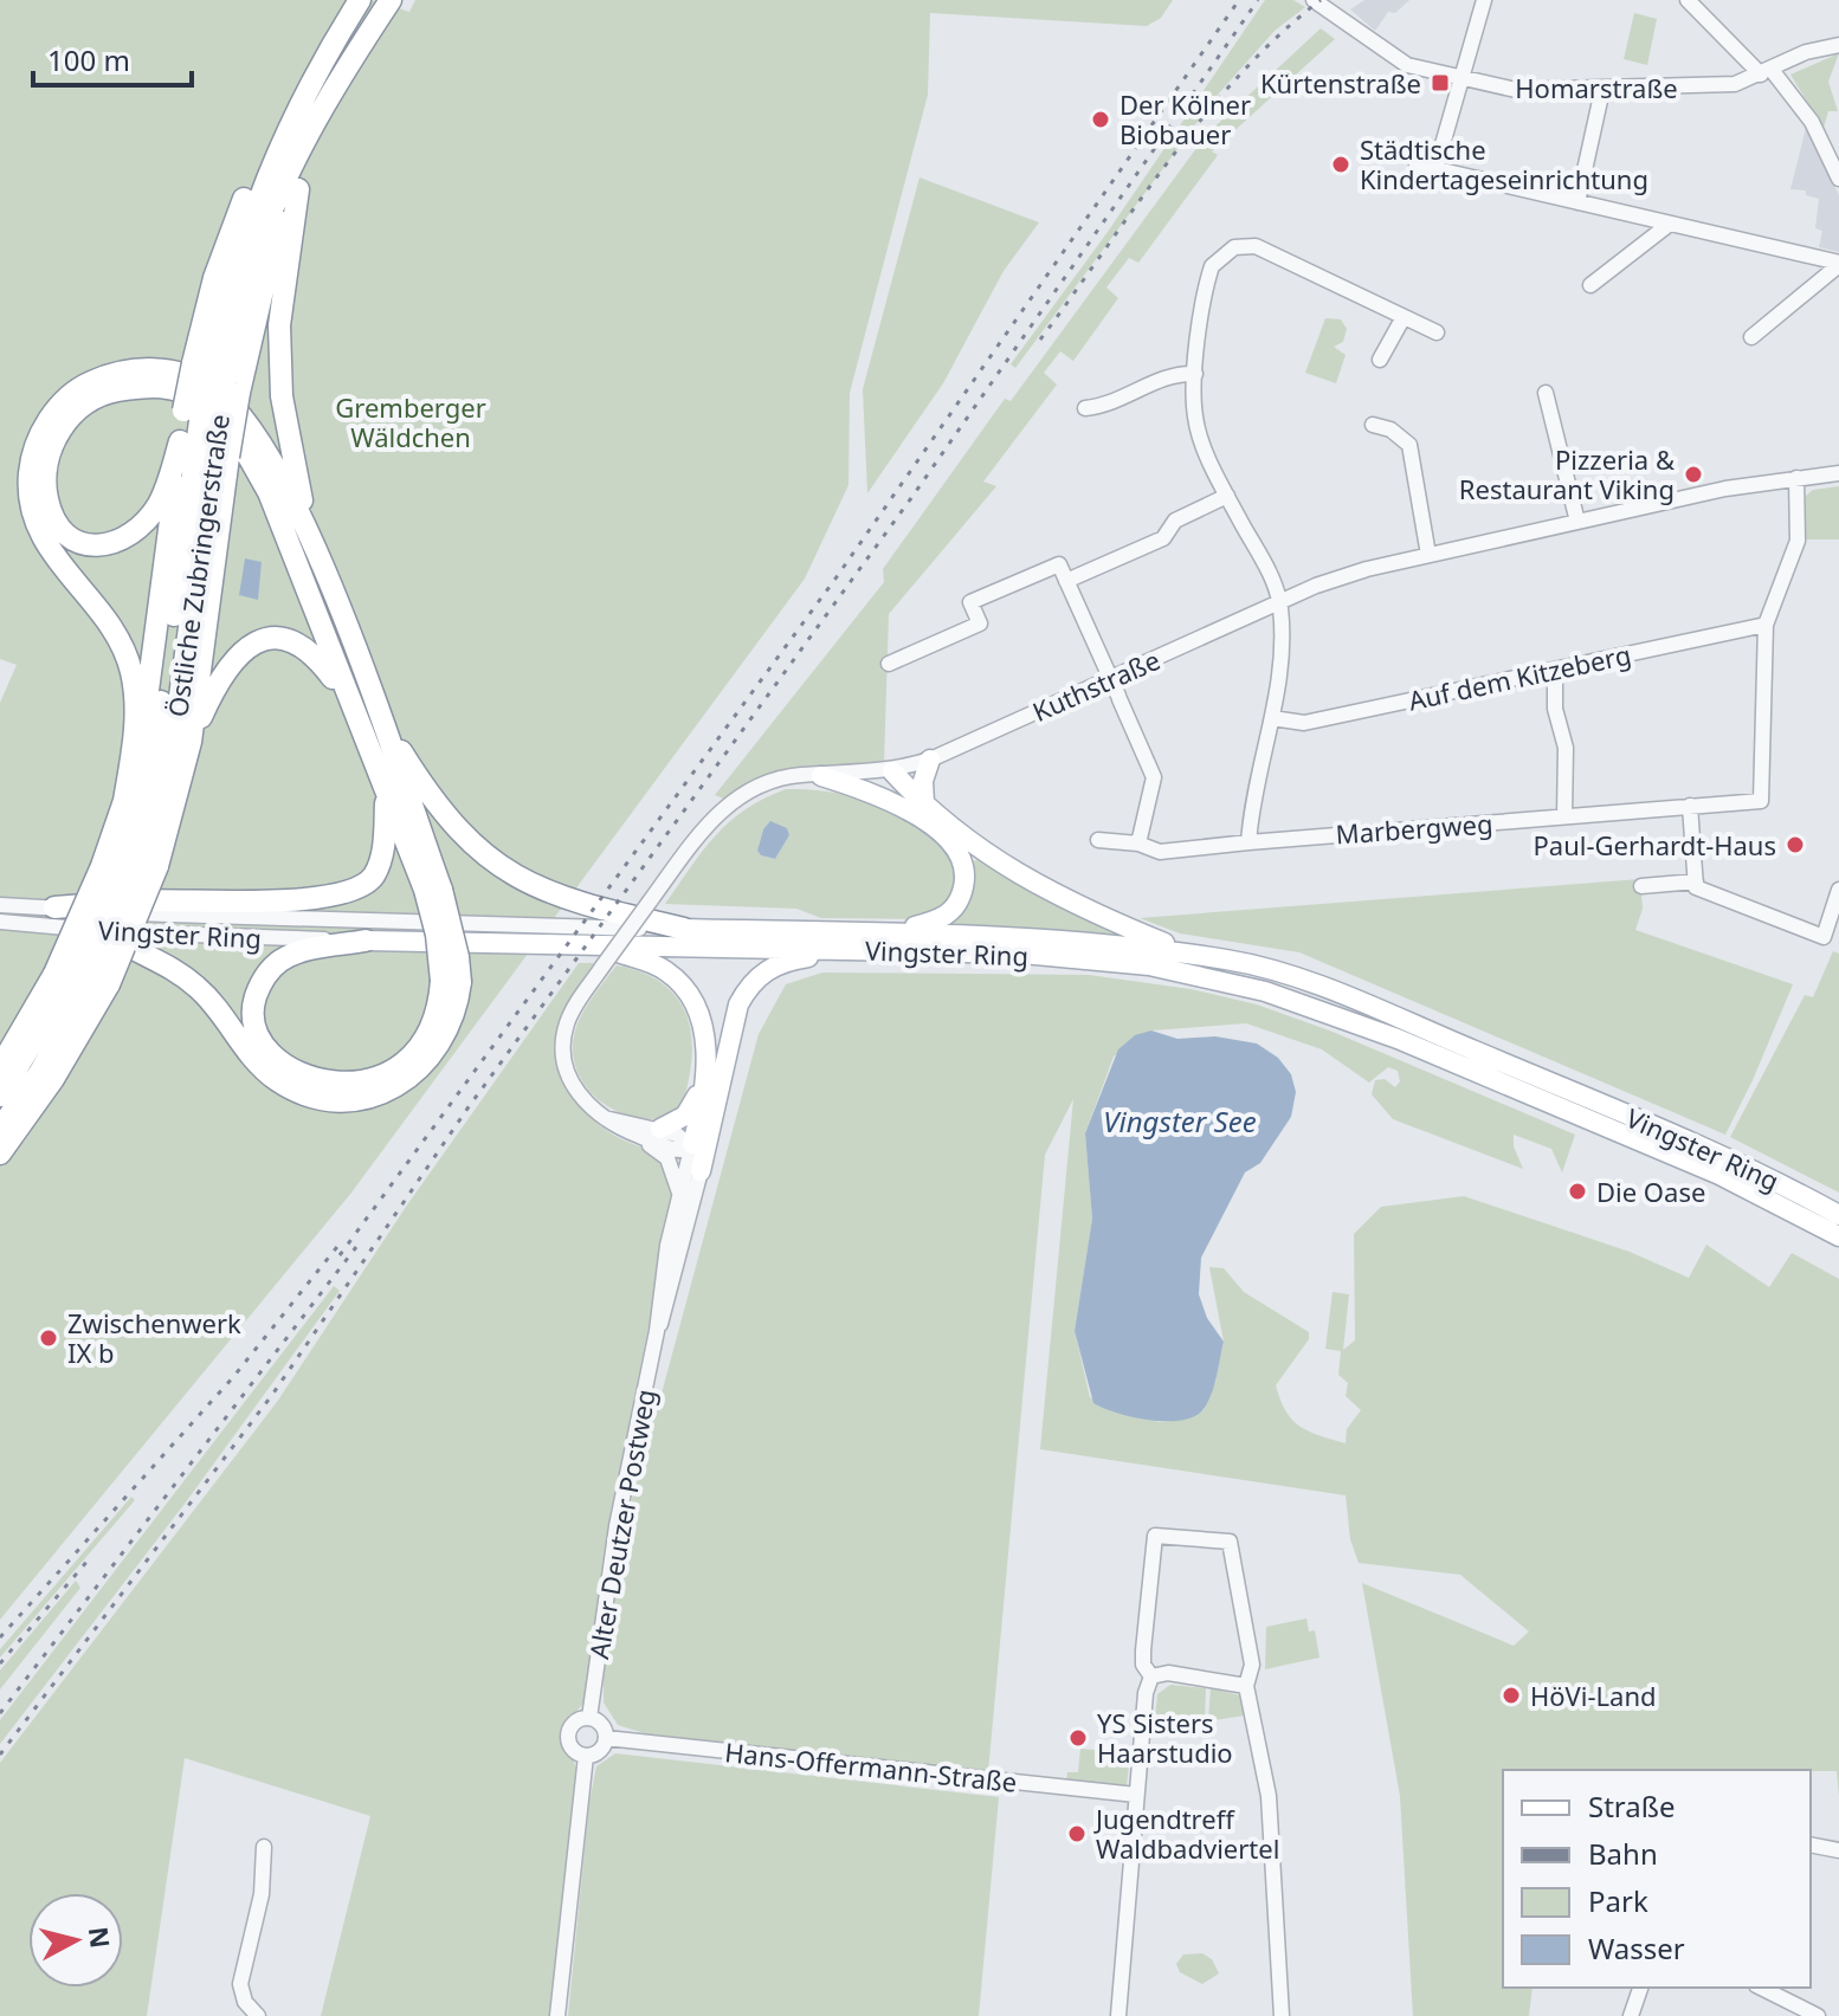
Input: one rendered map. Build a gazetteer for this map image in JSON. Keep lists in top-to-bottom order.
{
  "streets": {
    "highway": ["Östliche Zubringerstraße"],
    "main road": ["Vingster Ring"],
    "street": [
      "Homarstraße",
      "Auf dem Kitzeberg",
      "Kuthstraße",
      "Marbergweg",
      "Alter Deutzer Postweg",
      "Hans-Offermann-Straße"
    ]
  },
  "crossings": [
    ["Auf dem Kitzeberg", "Marbergweg"],
    ["Kuthstraße", "Marbergweg"],
    ["Kuthstraße", "Alter Deutzer Postweg"],
    ["Alter Deutzer Postweg", "Hans-Offermann-Straße"]
  ],
  "water": ["Vingster See"],
  "parks": ["Gremberger Wäldchen"],
  "places": {
    "transit": ["Kürtenstraße"],
    "other": [
      "Der Kölner Biobauer",
      "Städtische Kindertageseinrichtung",
      "Pizzeria & Restaurant Viking",
      "Paul-Gerhardt-Haus",
      "Die Oase",
      "Zwischenwerk IX b",
      "HöVi-Land",
      "YS Sisters Haarstudio",
      "Jugendtreff Waldbadviertel"
    ]
  },
  "legend": [
    "Straße",
    "Bahn",
    "Park",
    "Wasser"
  ],
  "scale_bar": "100 m",
  "north": "right"
}
